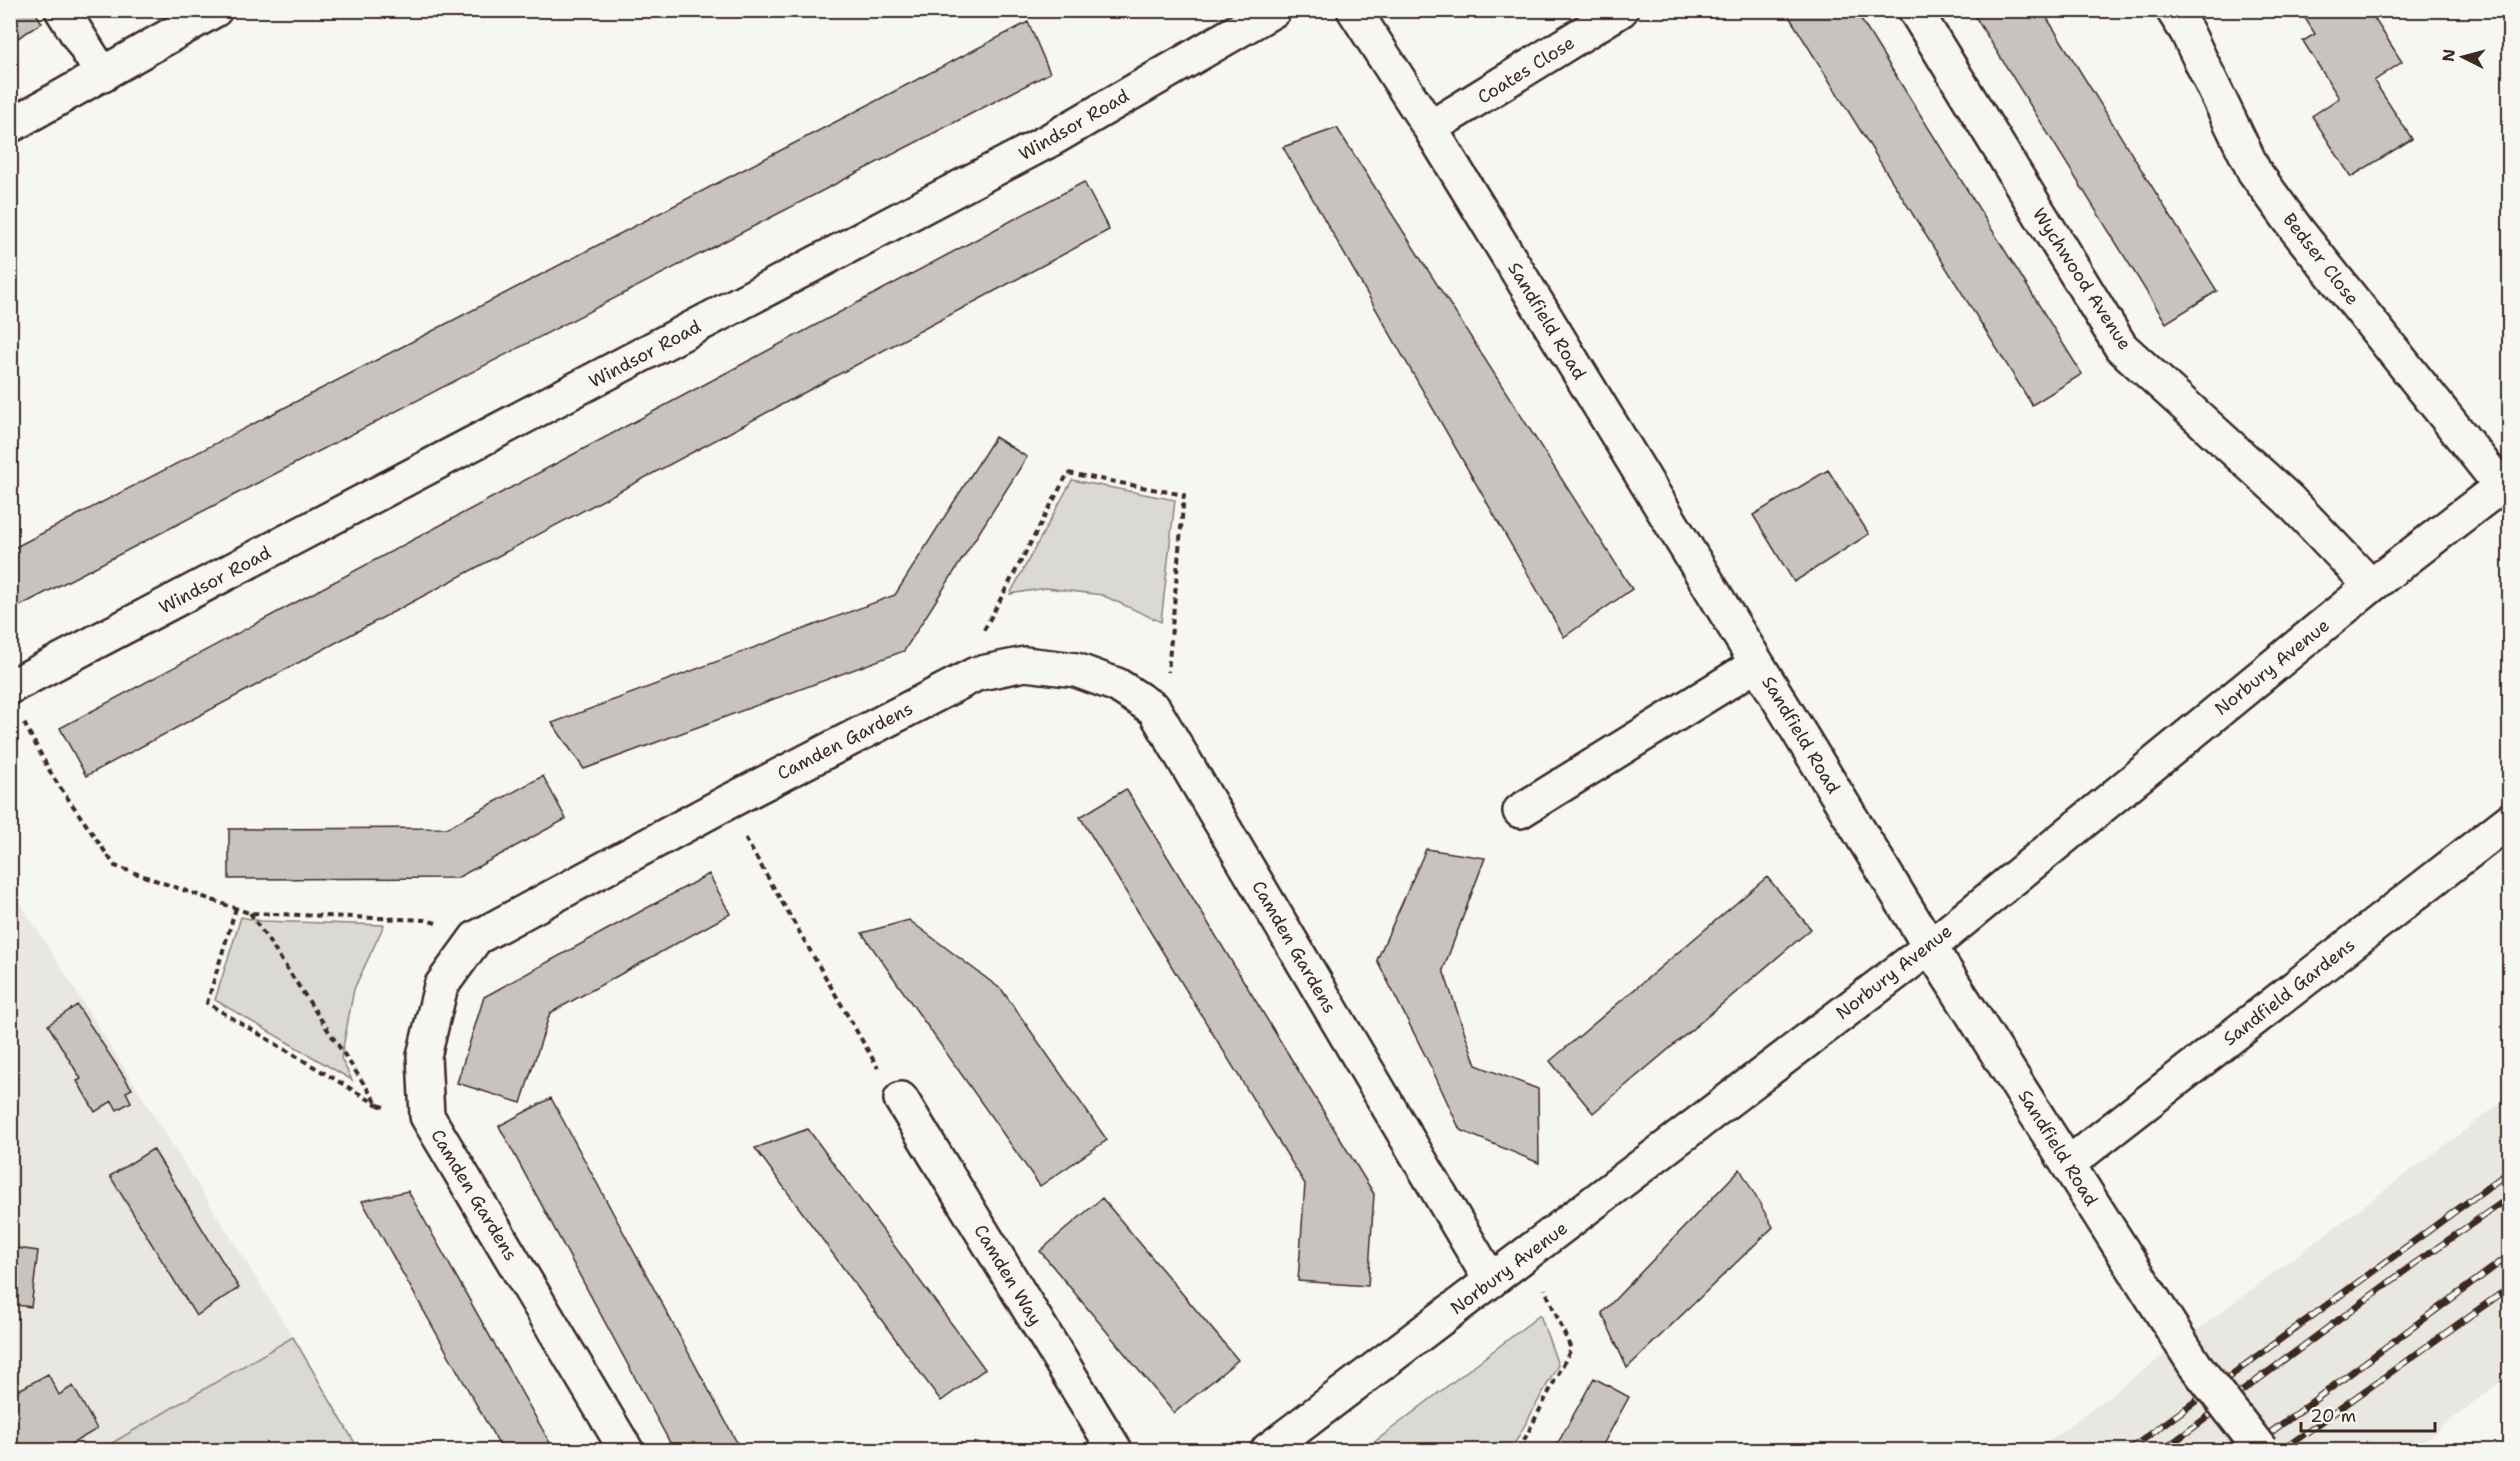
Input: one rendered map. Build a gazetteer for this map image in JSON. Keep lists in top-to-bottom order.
{
  "streets": {
    "street": [
      "Coates Close",
      "Windsor Road",
      "Bedser Close",
      "Wychwood Avenue",
      "Sandfield Road",
      "Norbury Avenue",
      "Camden Gardens",
      "Sandfield Gardens",
      "Camden Way"
    ]
  },
  "crossings": [
    ["Coates Close", "Sandfield Road"],
    ["Bedser Close", "Norbury Avenue"],
    ["Wychwood Avenue", "Norbury Avenue"],
    ["Sandfield Road", "Norbury Avenue"],
    ["Sandfield Road", "Sandfield Gardens"],
    ["Norbury Avenue", "Camden Gardens"]
  ],
  "scale_bar": "20 m",
  "north": "left"
}
